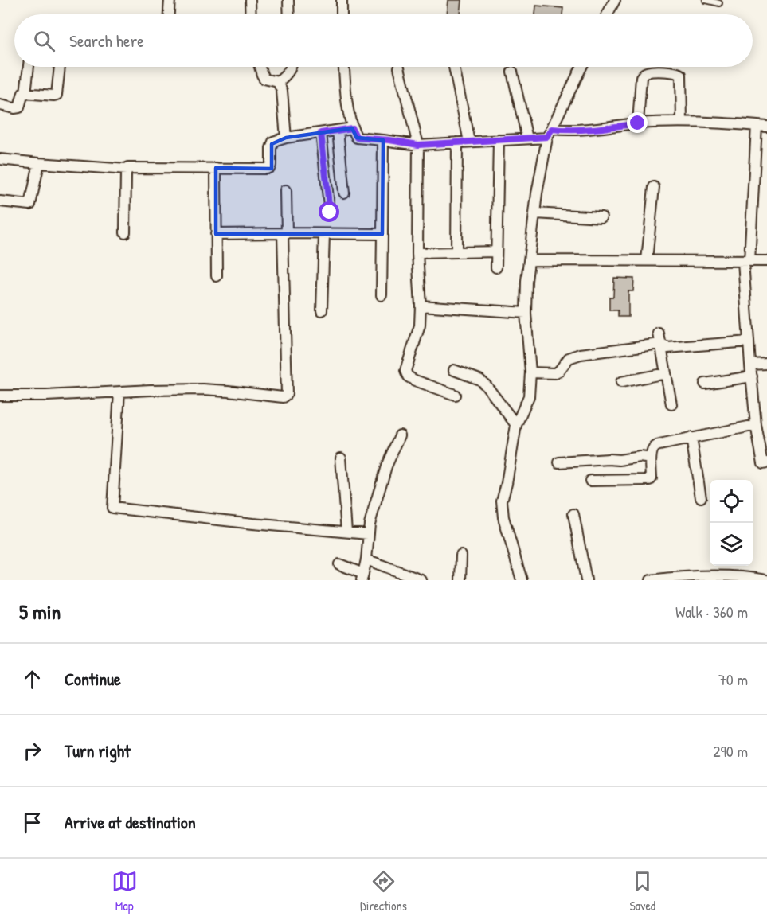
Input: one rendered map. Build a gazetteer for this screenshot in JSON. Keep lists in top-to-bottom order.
{
  "page": {
    "search": "Search here",
    "heading": ["5 min", "Walk · 360 m"],
    "list": [
      ["Continue", "70 m"],
      ["Turn right", "290 m"],
      "Arrive at destination"
    ],
    "nav": ["Map", "Directions", "Saved"]
  }
}
